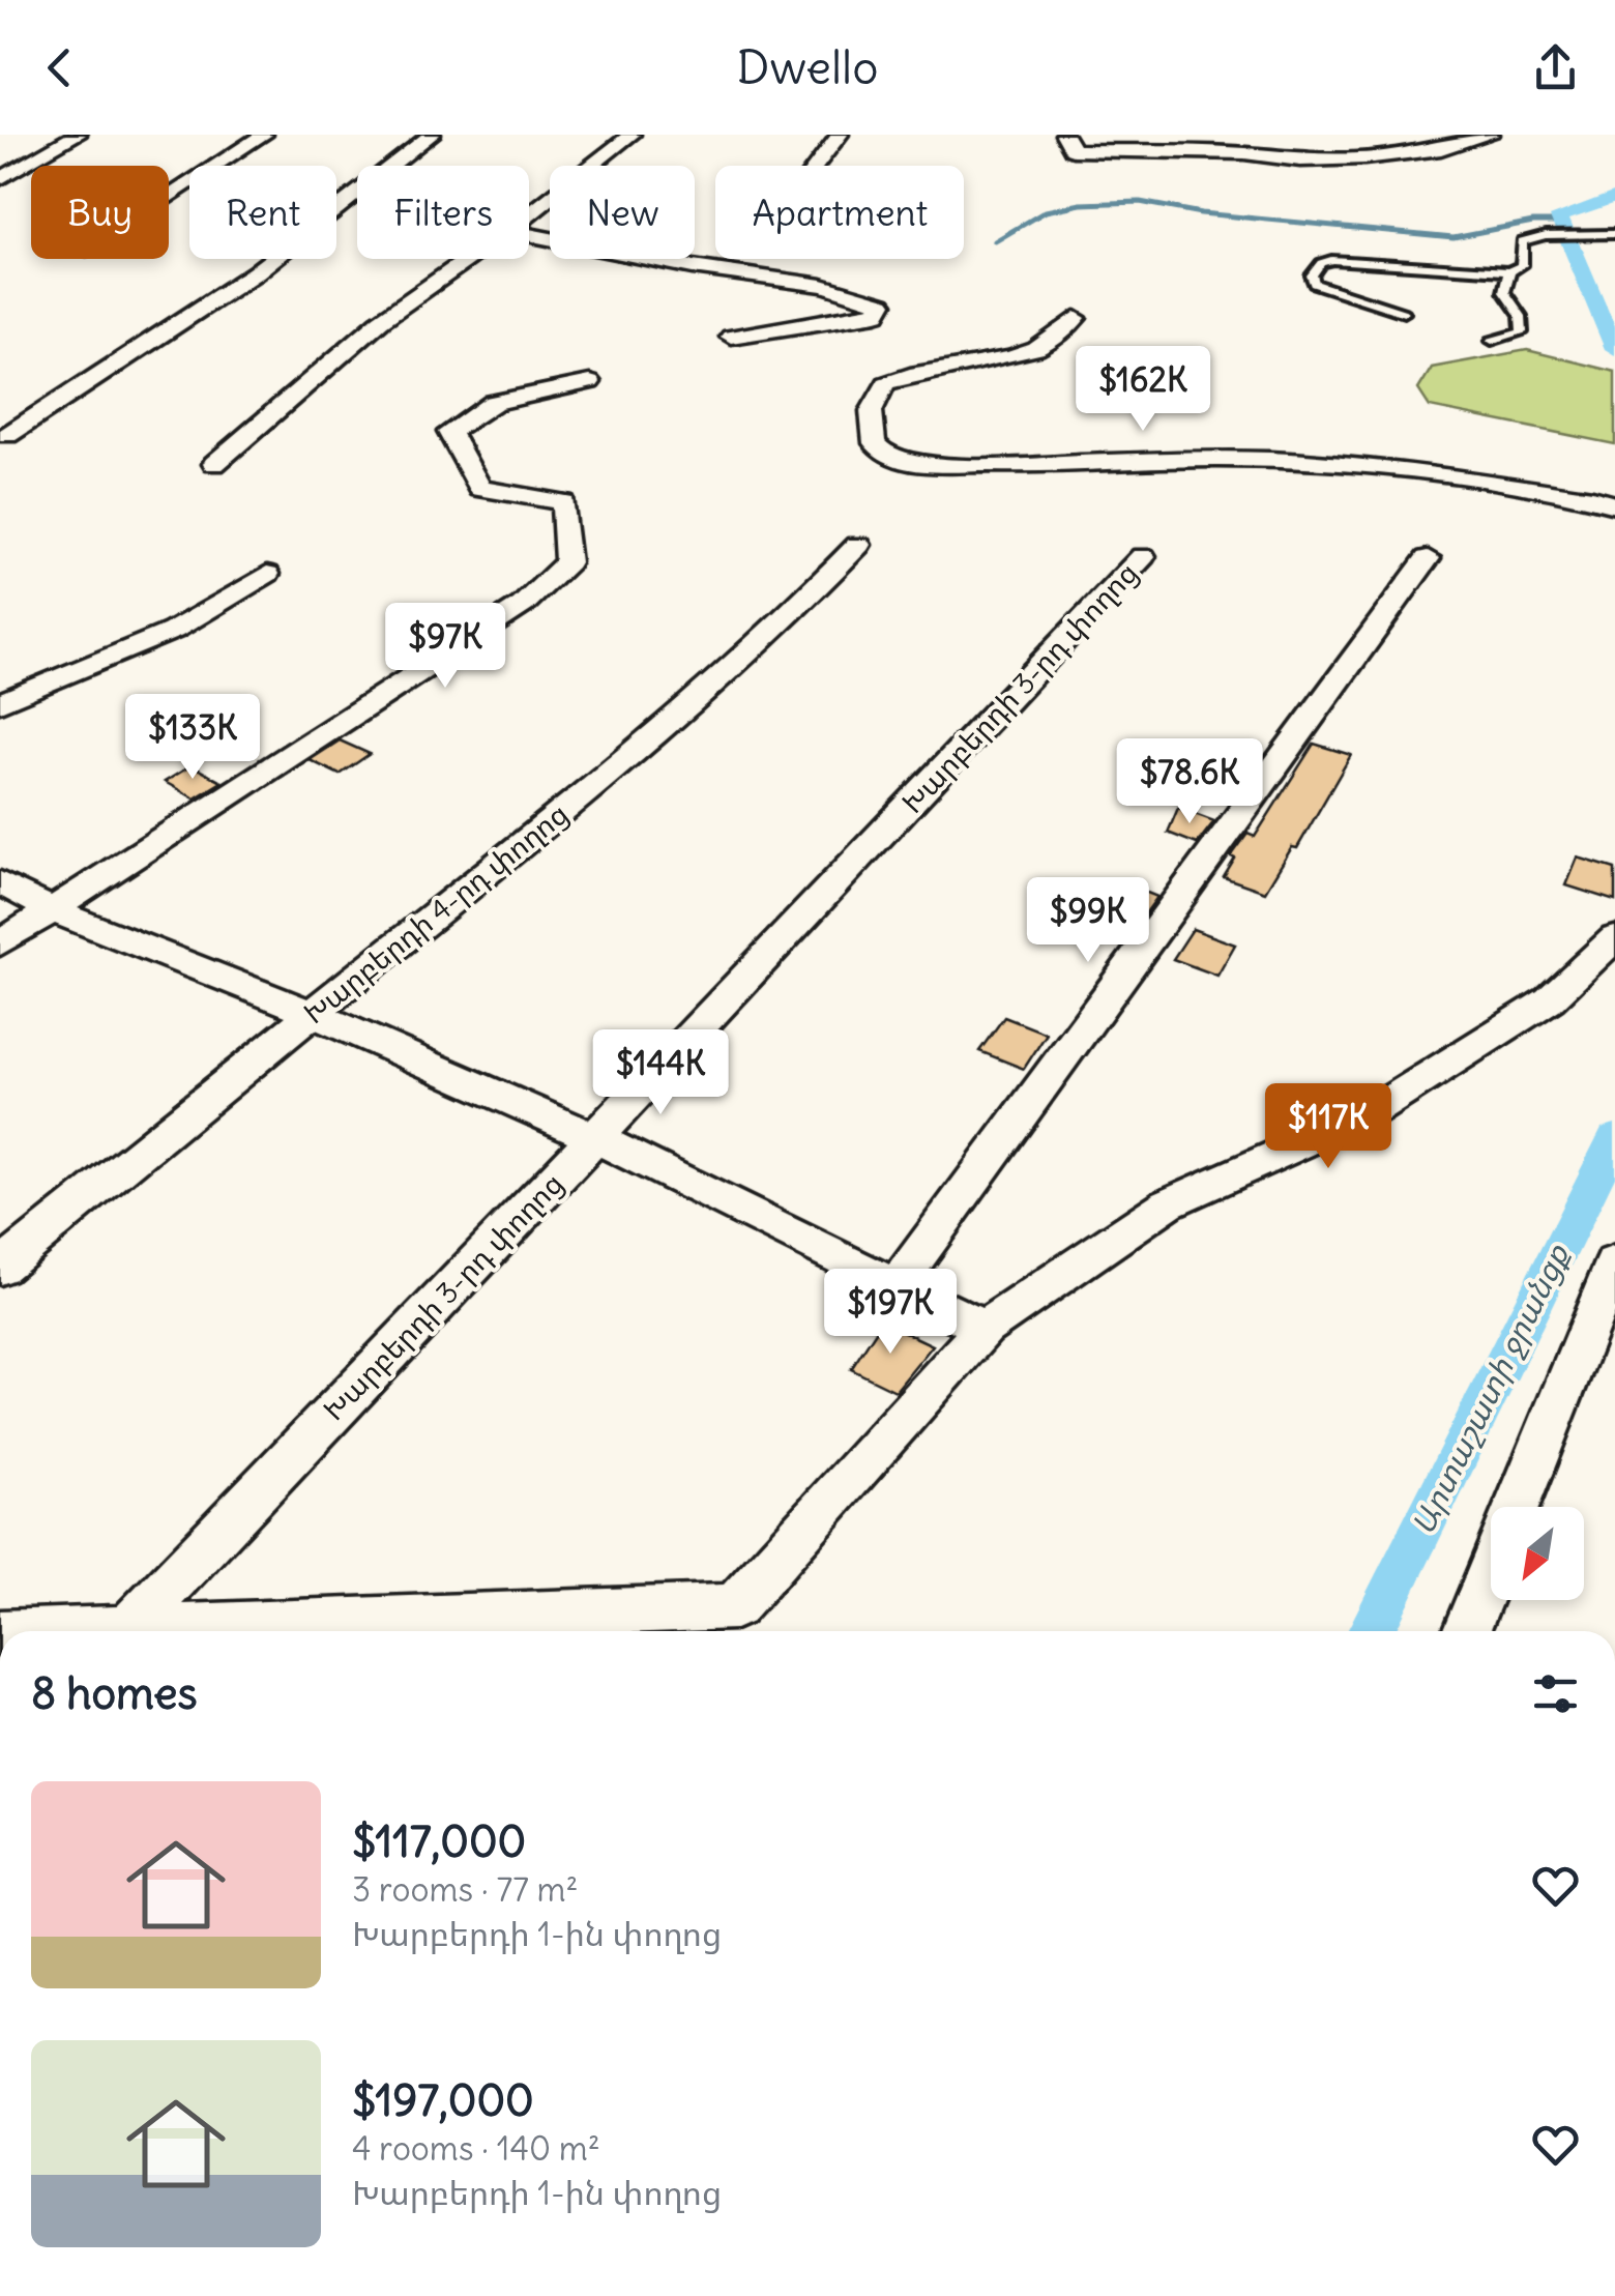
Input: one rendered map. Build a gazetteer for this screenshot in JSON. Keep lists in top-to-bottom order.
{
  "streets": {
    "street": ["Խարբերդի 3-րդ փողոց", "Խարբերդի 4-րդ փողոց"]
  },
  "water": ["Արտաշատի ջրանցք"],
  "north": "bottom left",
  "page": {
    "header": "Dwello",
    "chip": [
      "Buy",
      "Rent",
      "Filters",
      "New",
      "Apartment"
    ],
    "price": [
      "$162K",
      "$97K",
      "$133K",
      "$78.6K",
      "$99K",
      "$144K",
      "$117K",
      "$197K"
    ],
    "heading": "8 homes",
    "list": [
      {
        "name": "$117,000",
        "note": "3 rooms · 77 m² · Խարբերդի 1-ին փողոց"
      },
      {
        "name": "$197,000",
        "note": "4 rooms · 140 m² · Խարբերդի 1-ին փողոց"
      }
    ]
  }
}
